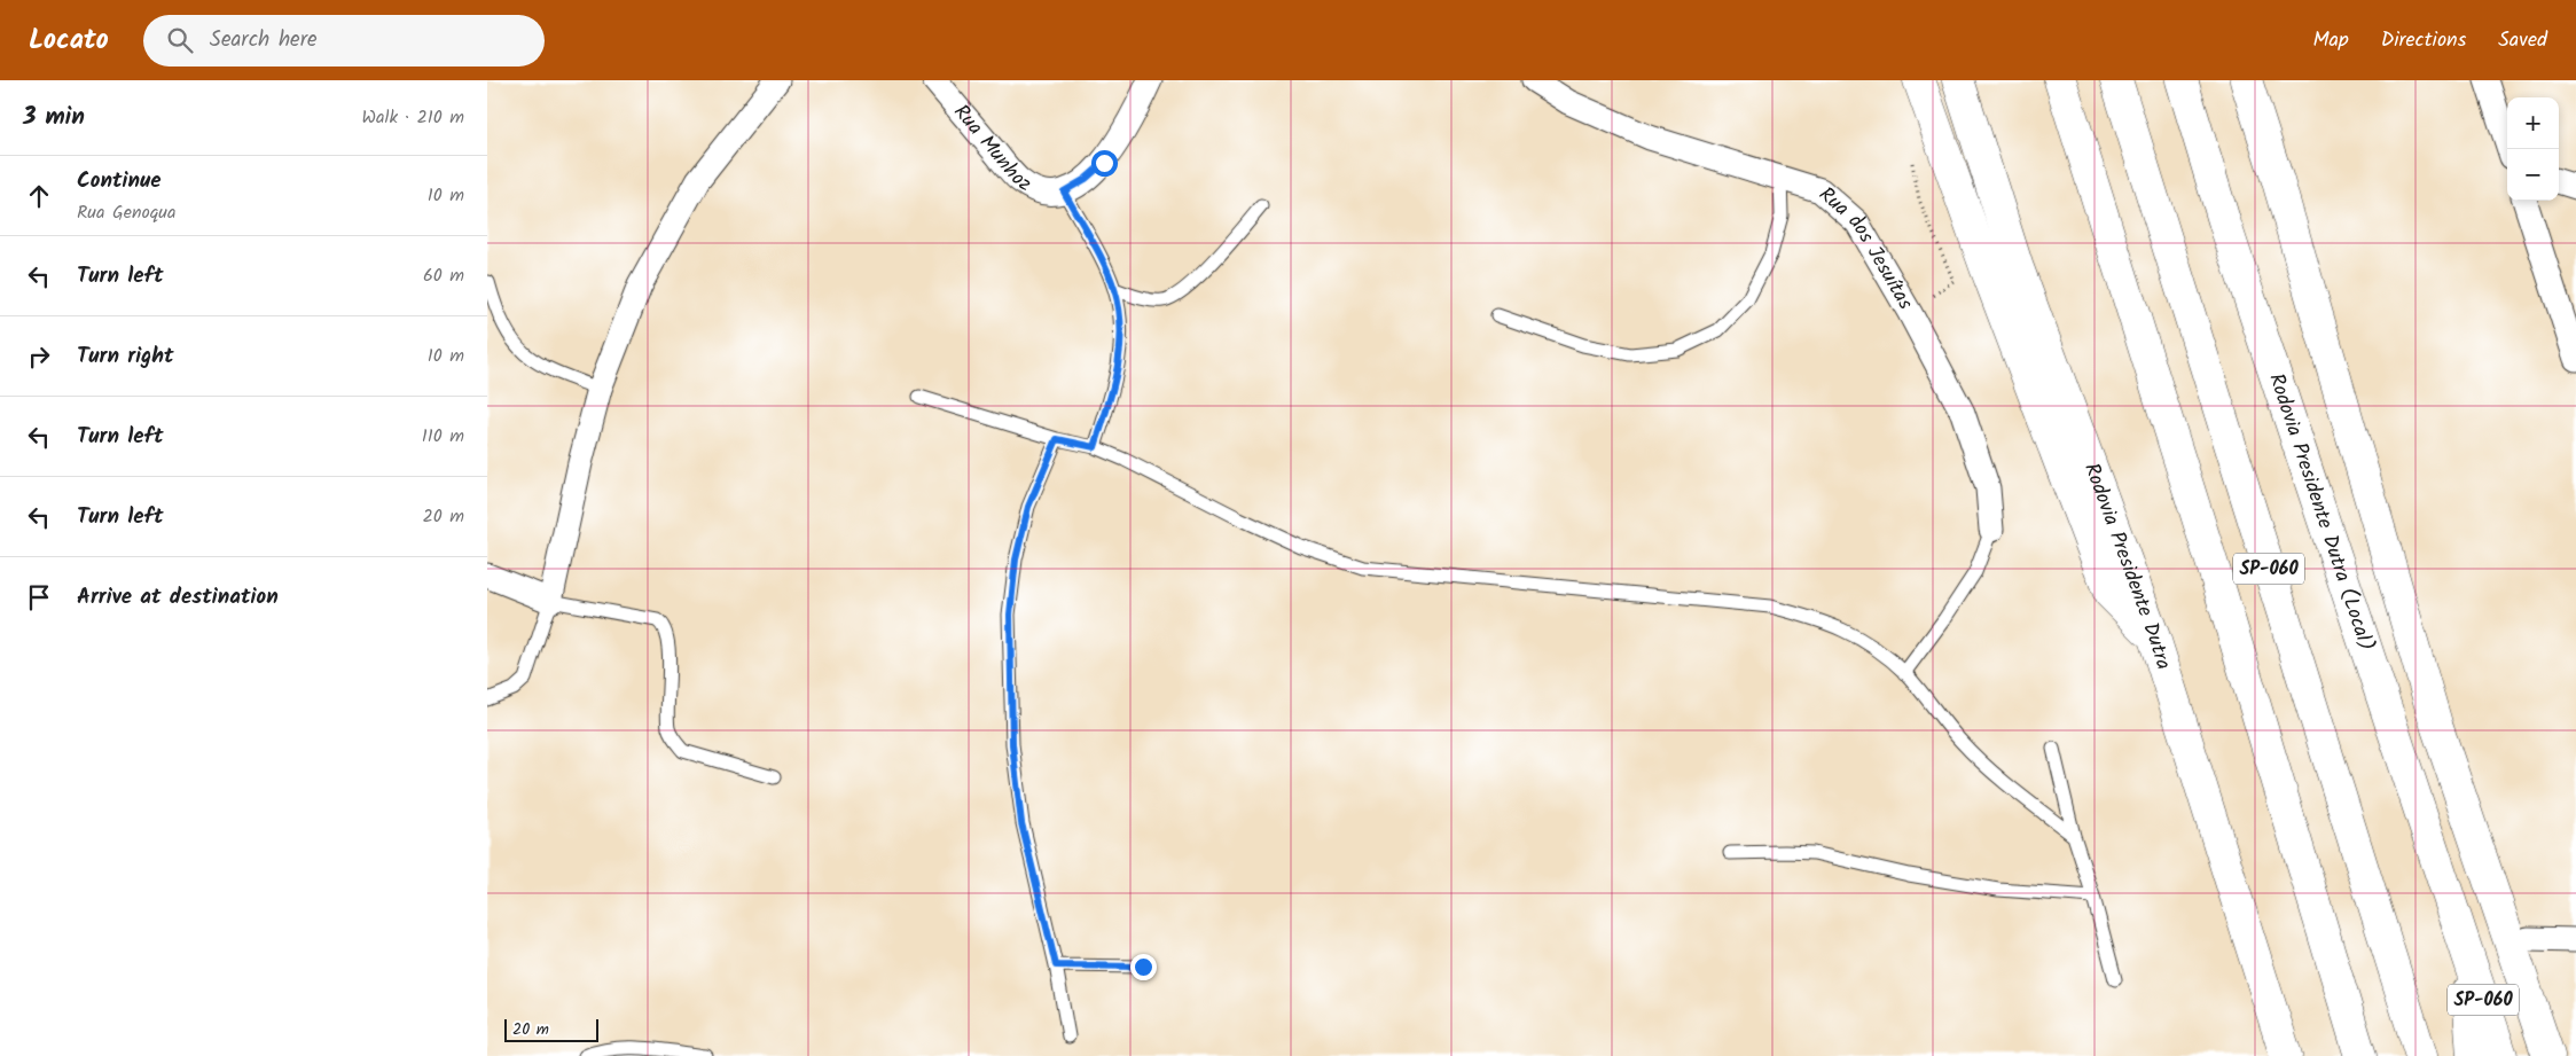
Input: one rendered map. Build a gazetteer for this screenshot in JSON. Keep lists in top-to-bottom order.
{
  "streets": {
    "highway": ["Rodovia Presidente Dutra (Local)", "Rodovia Presidente Dutra", "SP-060"],
    "street": ["Rua Munhoz", "Rua dos Jesuítas"]
  },
  "crossings": [
    ["Rodovia Presidente Dutra (Local)", "SP-060"]
  ],
  "scale_bar": "20 m",
  "page": {
    "header": "Locato",
    "search": "Search here",
    "nav": ["Map", "Directions", "Saved"],
    "heading": ["3 min", "Walk · 210 m"],
    "map_buttons": ["+", "−"],
    "list": [
      ["Continue", "Rua Genoqua", "10 m"],
      ["Turn left", "60 m"],
      ["Turn right", "10 m"],
      ["Turn left", "110 m"],
      ["Turn left", "20 m"],
      "Arrive at destination"
    ],
    "scale": "20 m"
  }
}
